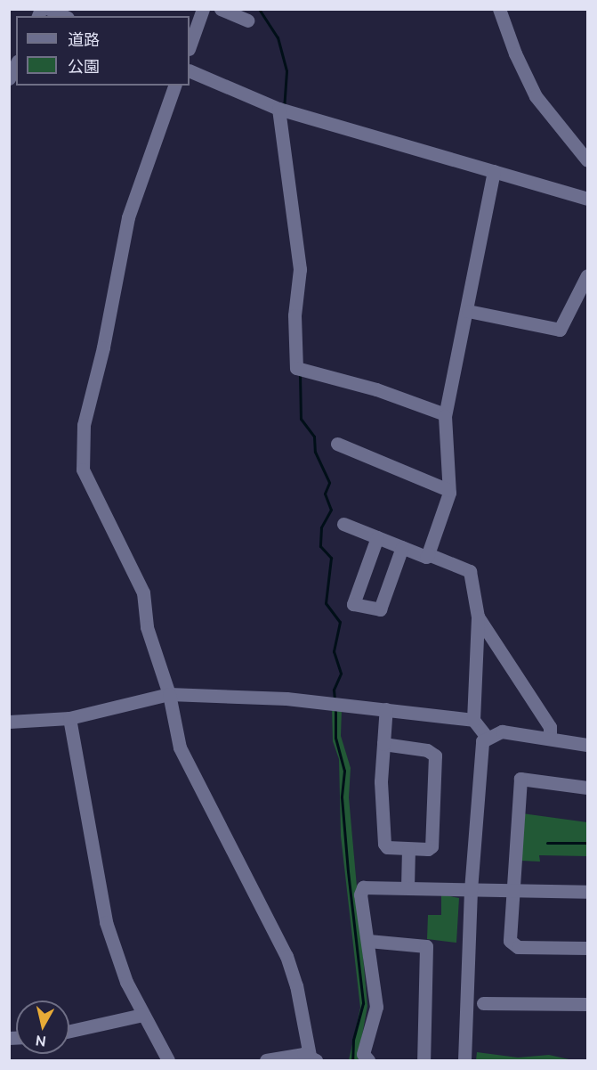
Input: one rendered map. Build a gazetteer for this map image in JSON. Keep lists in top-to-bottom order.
{
  "legend": ["道路", "公園"],
  "north": "bottom"
}
